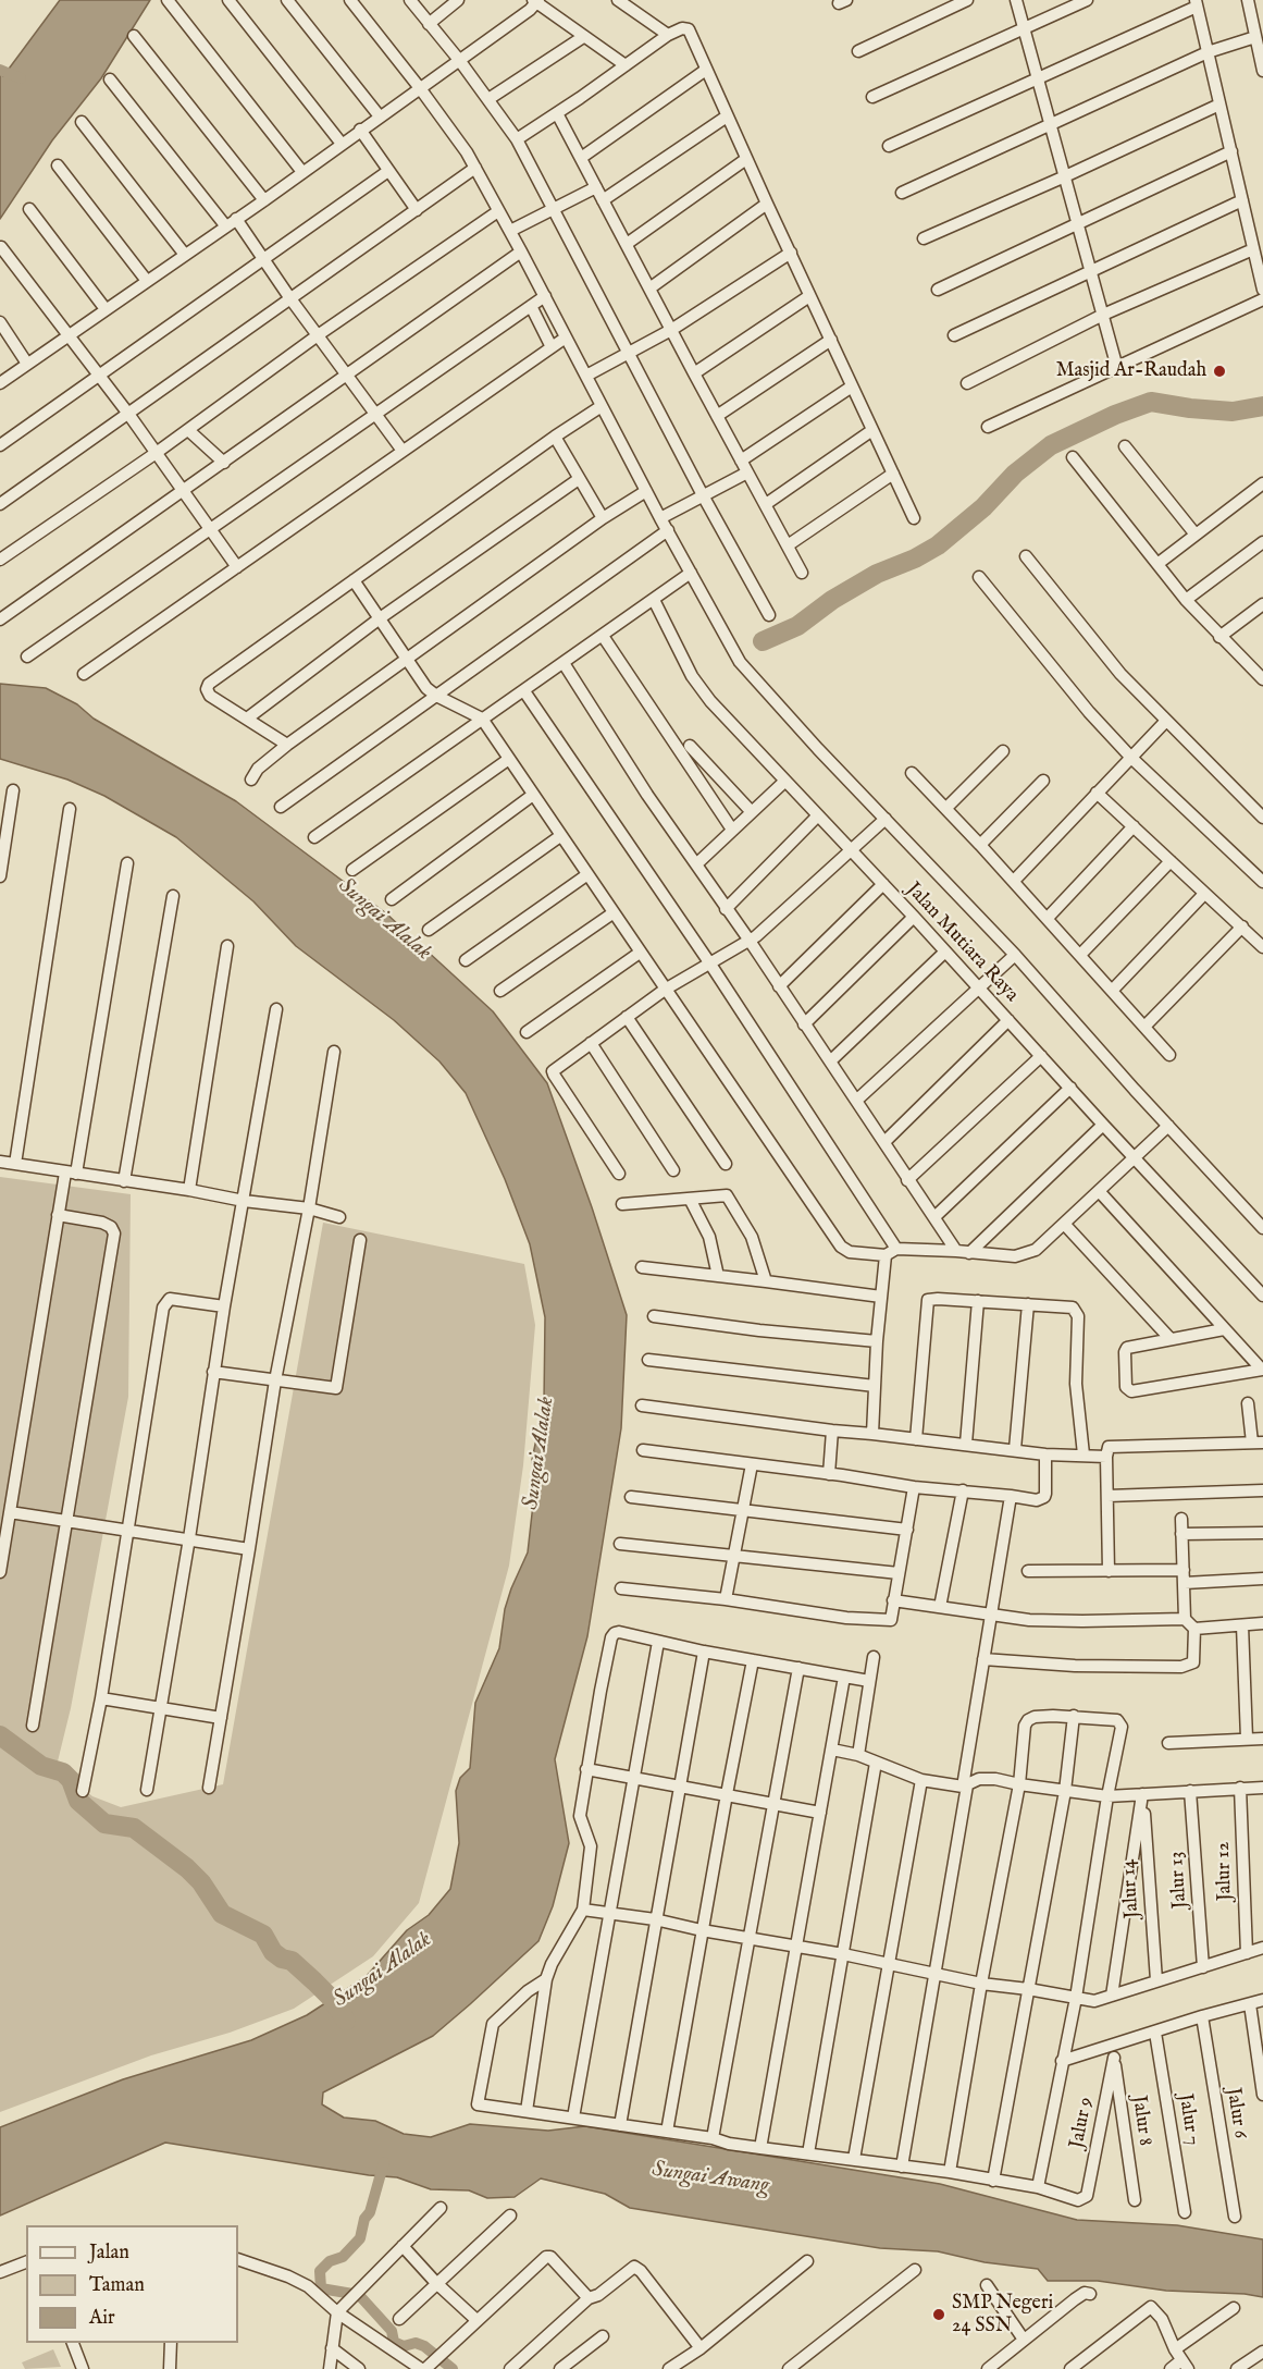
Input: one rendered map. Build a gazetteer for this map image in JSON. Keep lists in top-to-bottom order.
{
  "streets": {
    "street": [
      "Jalan Mutiara Raya",
      "Jalur 12",
      "Jalur 13",
      "Jalur 14",
      "Jalur 6",
      "Jalur 7",
      "Jalur 8",
      "Jalur 9"
    ]
  },
  "crossings": [
    ["Jalur 8", "Jalur 9"]
  ],
  "water": ["Sungai Alalak", "Sungai Awang"],
  "places": ["Masjid Ar-Raudah", "SMP Negeri 24 SSN"],
  "legend": ["Jalan", "Taman", "Air"]
}
